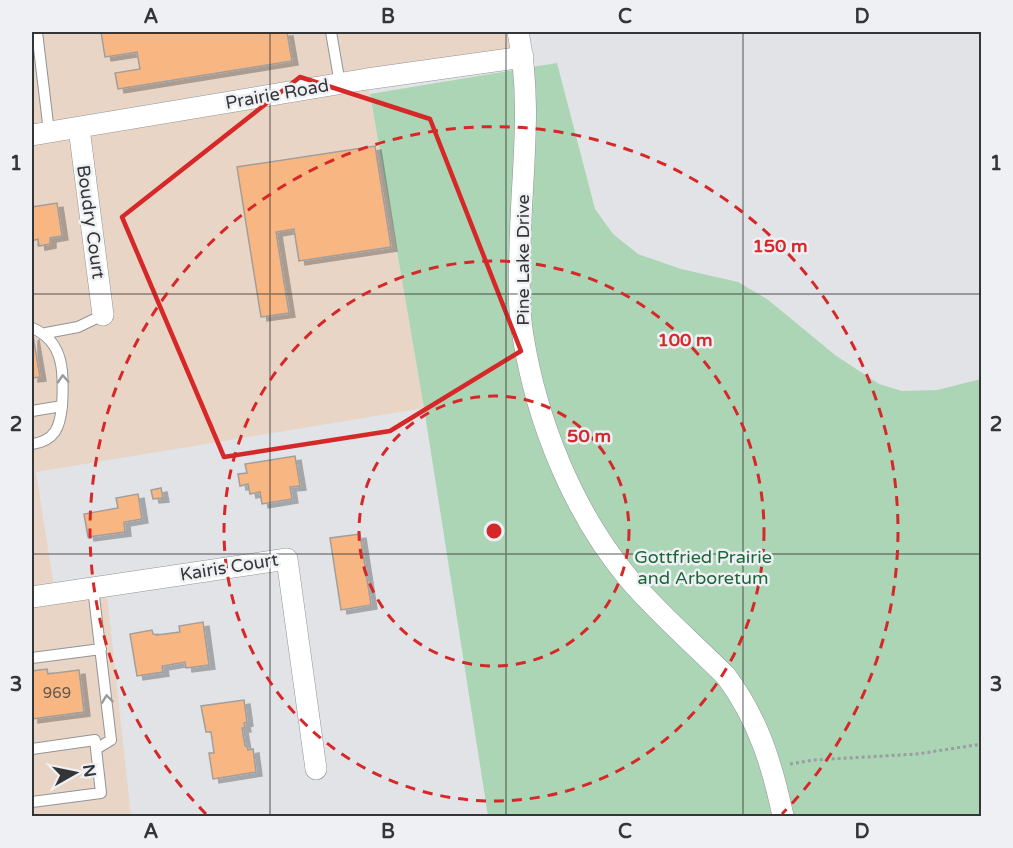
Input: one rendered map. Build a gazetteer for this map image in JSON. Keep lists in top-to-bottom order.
{
  "streets": {
    "street": [
      "Prairie Road",
      "Boudry Court",
      "Pine Lake Drive",
      "Kairis Court"
    ]
  },
  "crossings": [
    ["Prairie Road", "Boudry Court"],
    ["Prairie Road", "Pine Lake Drive"]
  ],
  "parks": ["Gottfried Prairie and Arboretum"],
  "house_numbers": ["969"],
  "north": "right",
  "grid": {
    "columns": [
      "A",
      "B",
      "C",
      "D"
    ],
    "rows": ["1", "2", "3"]
  },
  "rings": ["150 m", "100 m", "50 m"]
}
